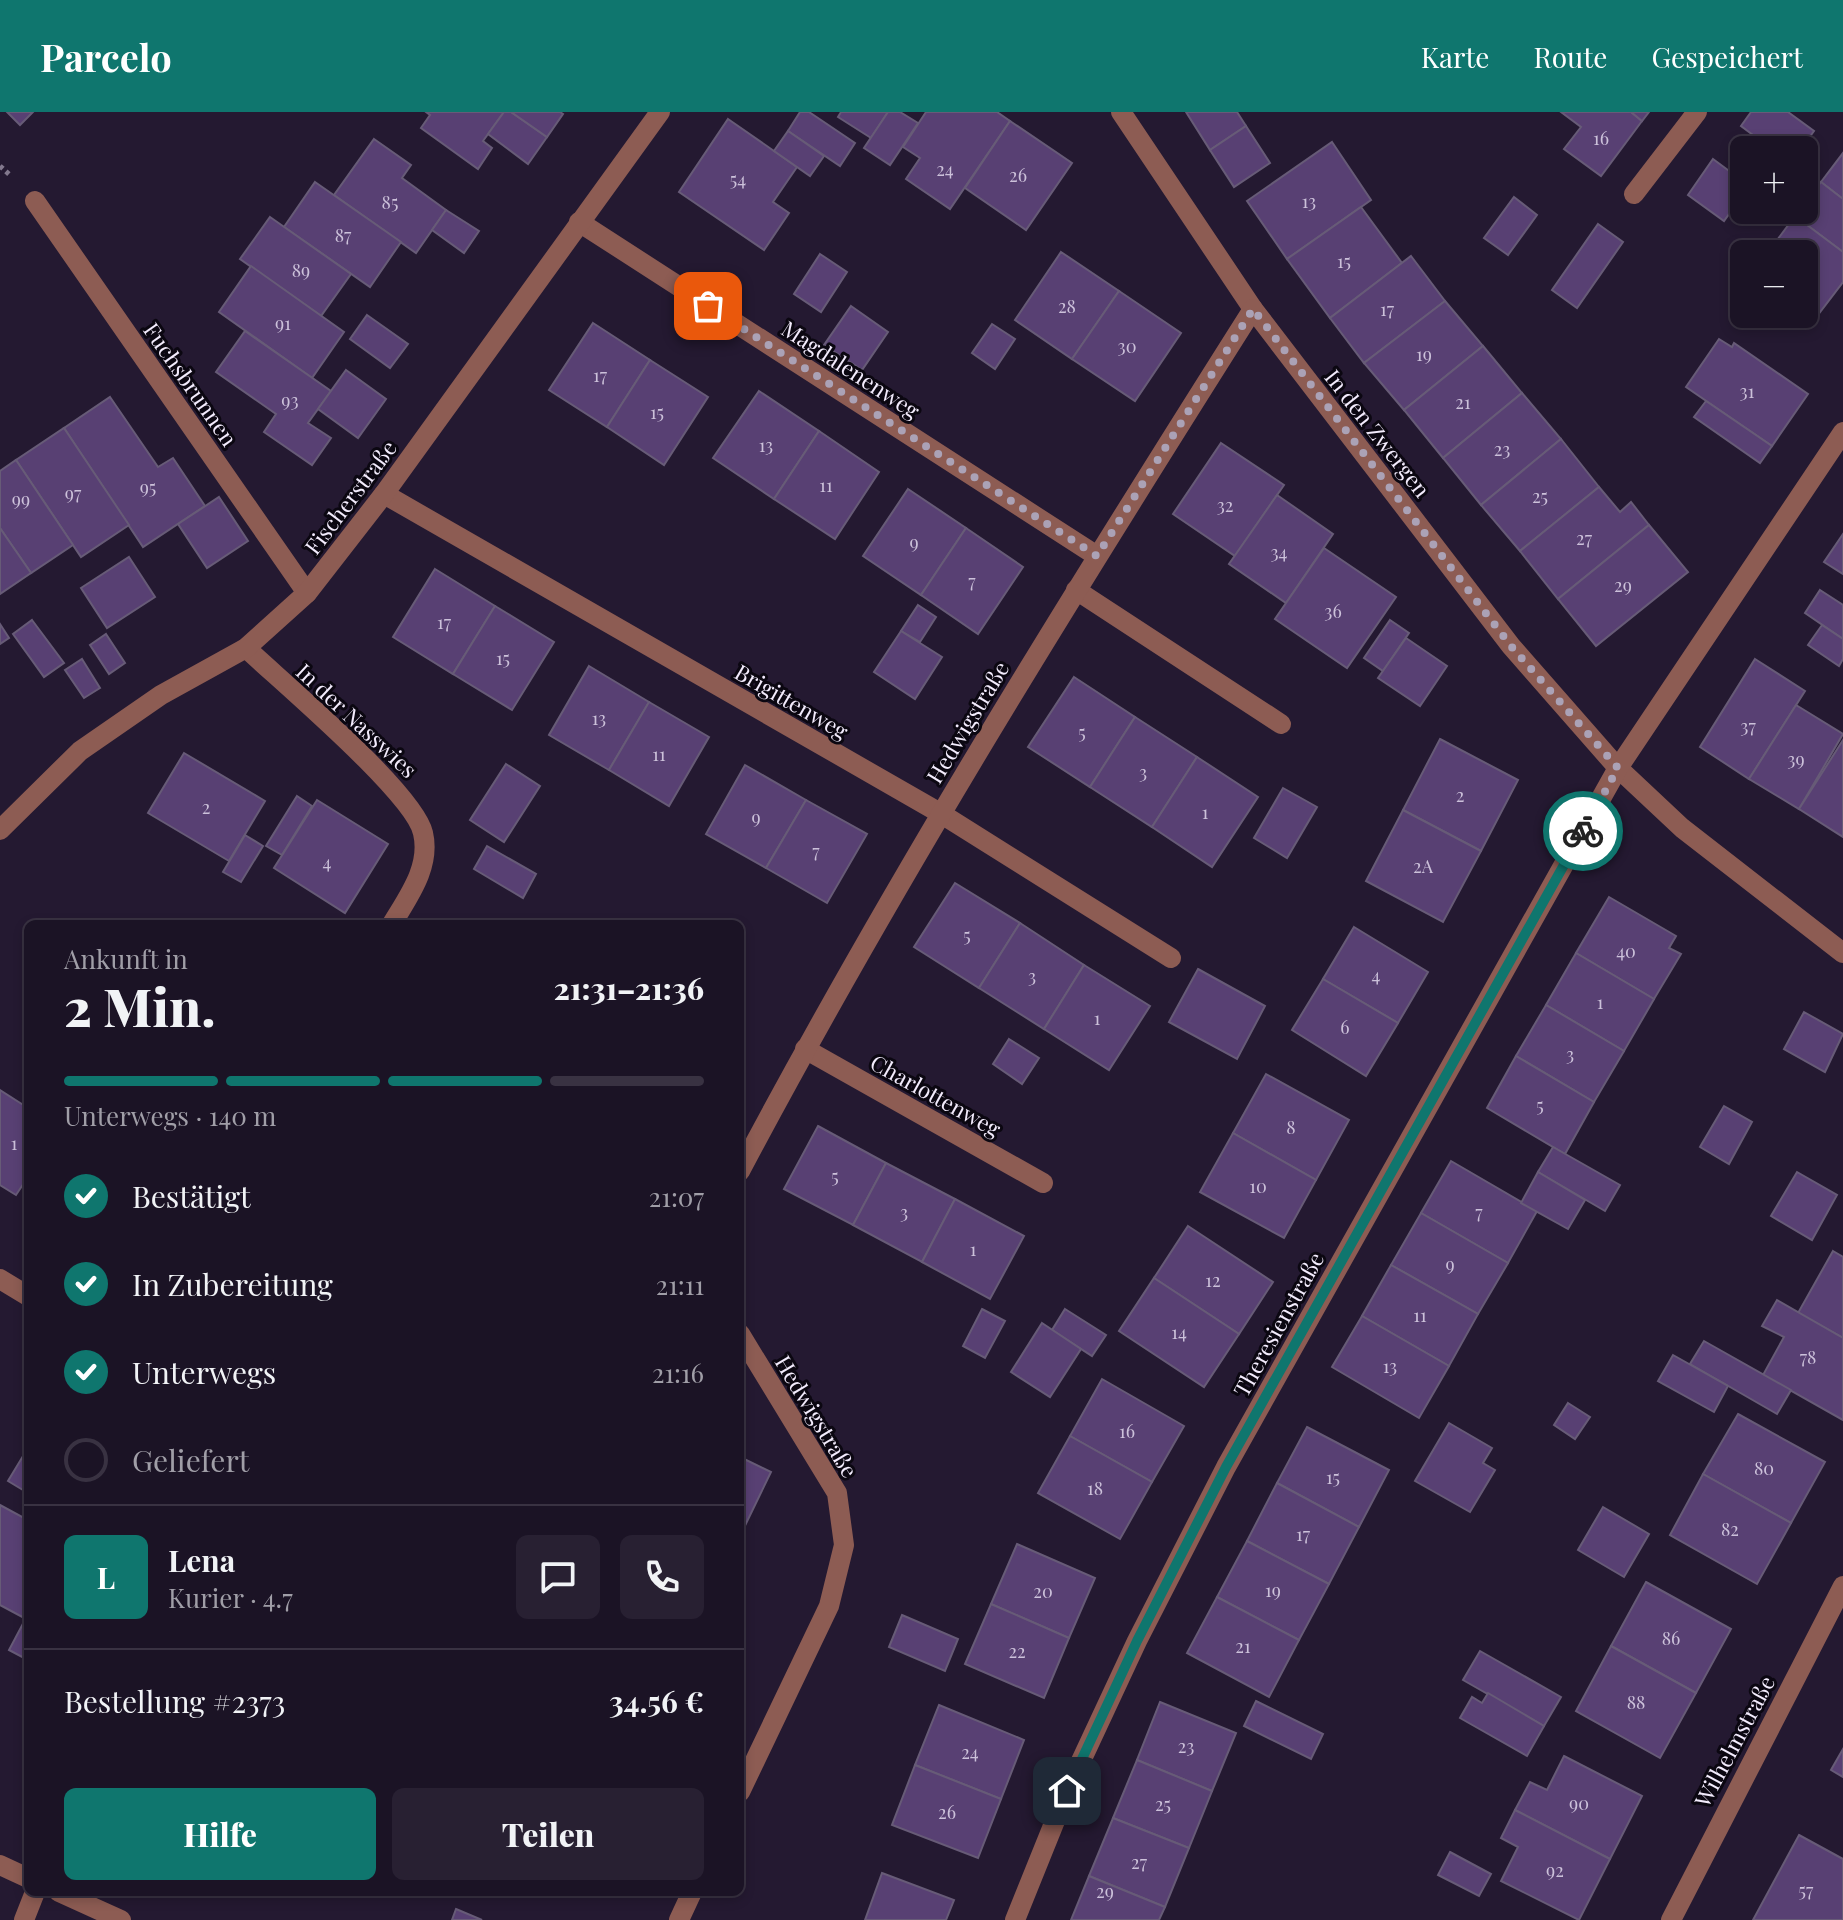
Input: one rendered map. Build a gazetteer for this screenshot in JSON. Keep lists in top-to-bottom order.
{
  "streets": {
    "street": [
      "Magdalenenweg",
      "Fuchsbrunnen",
      "In den Zwergen",
      "Fischerstraße",
      "Brigittenweg",
      "In der Nasswies",
      "Hedwigstraße",
      "Charlottenweg",
      "Theresienstraße",
      "Wilhelmstraße"
    ]
  },
  "crossings": [
    ["Magdalenenweg", "Fischerstraße"],
    ["Magdalenenweg", "Hedwigstraße"],
    ["Fuchsbrunnen", "Fischerstraße"],
    ["In den Zwergen", "Hedwigstraße"],
    ["In den Zwergen", "Theresienstraße"],
    ["Fischerstraße", "Brigittenweg"],
    ["Fischerstraße", "In der Nasswies"],
    ["Brigittenweg", "Hedwigstraße"],
    ["Hedwigstraße", "Charlottenweg"]
  ],
  "house_numbers": [
    "16",
    "24",
    "26",
    "54",
    "13",
    "85",
    "87",
    "15",
    "89",
    "28",
    "17",
    "91",
    "30",
    "19",
    "17",
    "31",
    "93",
    "21",
    "15",
    "13",
    "23",
    "11",
    "95",
    "97",
    "25",
    "99",
    "32",
    "27",
    "9",
    "34",
    "7",
    "29",
    "36",
    "17",
    "15",
    "13",
    "37",
    "5",
    "11",
    "39",
    "3",
    "2",
    "2",
    "1",
    "9",
    "7",
    "4",
    "2A",
    "5",
    "40",
    "4",
    "3",
    "1",
    "1",
    "6",
    "3",
    "5",
    "8",
    "1",
    "5",
    "10",
    "3",
    "7",
    "1",
    "9",
    "12",
    "11",
    "14",
    "78",
    "13",
    "16",
    "80",
    "15",
    "18",
    "82",
    "17",
    "19",
    "20",
    "86",
    "21",
    "22",
    "88",
    "23",
    "24",
    "90",
    "25",
    "26",
    "27",
    "92",
    "57",
    "29"
  ],
  "page": {
    "header": "Parcelo",
    "nav": ["Karte", "Route", "Gespeichert"],
    "map_buttons": ["+", "−"],
    "heading": ["2 Min.", "Ankunft in", "21:31–21:36"],
    "panel": [
      "Lena",
      "Kurier · 4.7",
      "Bestellung #2373",
      "34.56 €"
    ],
    "bar": "Unterwegs · 140 m",
    "list": [
      ["Bestätigt", "21:07"],
      ["In Zubereitung", "21:11"],
      ["Unterwegs", "21:16"],
      "Geliefert"
    ],
    "round": "L",
    "buttons": ["Hilfe", "Teilen"]
  }
}
